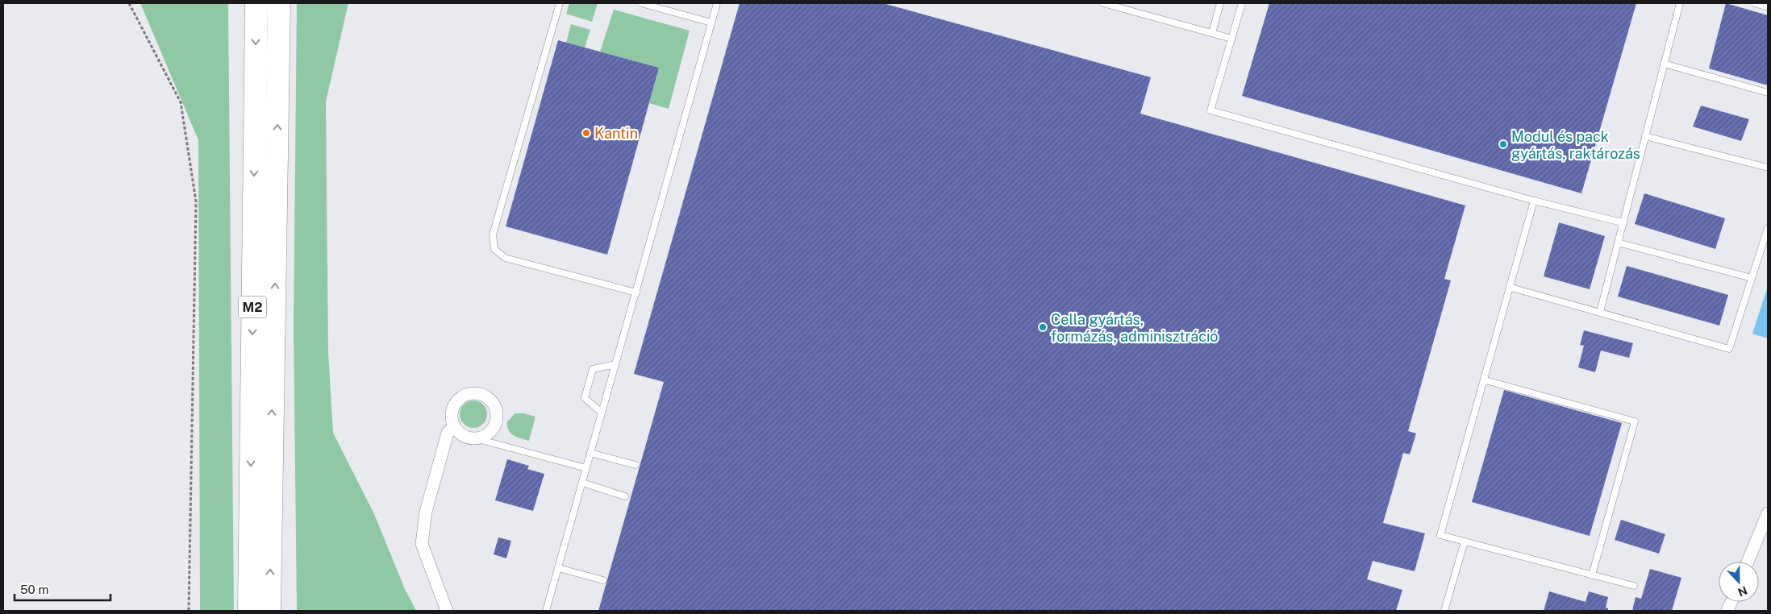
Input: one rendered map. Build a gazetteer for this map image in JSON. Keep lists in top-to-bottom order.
{
  "streets": {
    "highway": ["M2"]
  },
  "places": ["Kantin", "Modul és pack gyártás, raktározás", "Cella gyártás, formázás, adminisztráció"],
  "scale_bar": "50 m",
  "north": "bottom"
}
